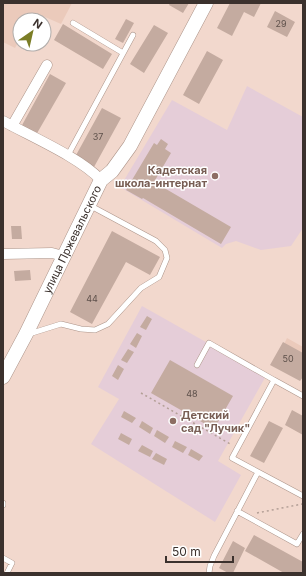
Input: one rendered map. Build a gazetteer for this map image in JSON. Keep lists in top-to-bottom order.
{
  "streets": {
    "street": ["улица Пржевальского"]
  },
  "places": ["Кадетская школа-интернат", "Детский сад \"Лучик\""],
  "house_numbers": [
    "29",
    "37",
    "44",
    "50",
    "48"
  ],
  "scale_bar": "50 m",
  "north": "top right"
}
